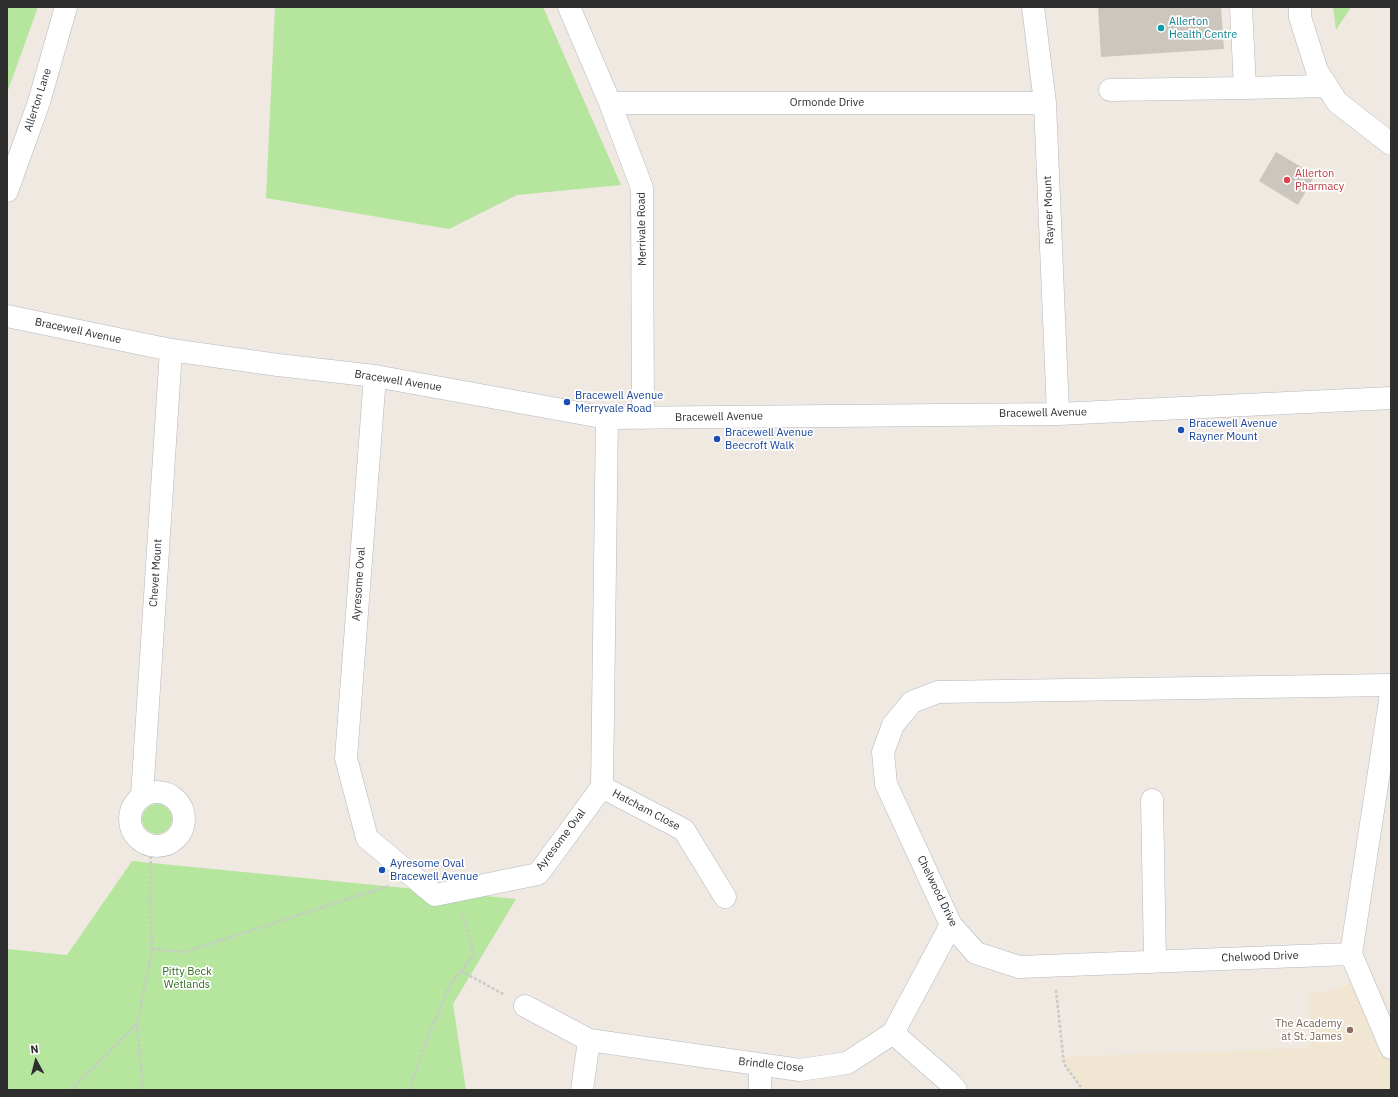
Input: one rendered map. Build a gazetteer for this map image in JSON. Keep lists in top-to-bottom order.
{
  "streets": {
    "street": [
      "Allerton Lane",
      "Ormonde Drive",
      "Rayner Mount",
      "Merrivale Road",
      "Bracewell Avenue",
      "Chevet Mount",
      "Ayresome Oval",
      "Hatcham Close",
      "Chelwood Drive",
      "Brindle Close"
    ]
  },
  "crossings": [
    ["Ormonde Drive", "Rayner Mount"],
    ["Ormonde Drive", "Merrivale Road"],
    ["Rayner Mount", "Bracewell Avenue"],
    ["Merrivale Road", "Bracewell Avenue"],
    ["Bracewell Avenue", "Chevet Mount"],
    ["Bracewell Avenue", "Ayresome Oval"],
    ["Ayresome Oval", "Hatcham Close"],
    ["Chelwood Drive", "Brindle Close"]
  ],
  "parks": ["Pitty Beck Wetlands"],
  "places": [
    "Allerton Health Centre",
    "Allerton Pharmacy",
    "Bracewell Avenue Merryvale Road",
    "Bracewell Avenue Rayner Mount",
    "Bracewell Avenue Beecroft Walk",
    "Ayresome Oval Bracewell Avenue",
    "The Academy at St. James"
  ],
  "north": "top"
}
